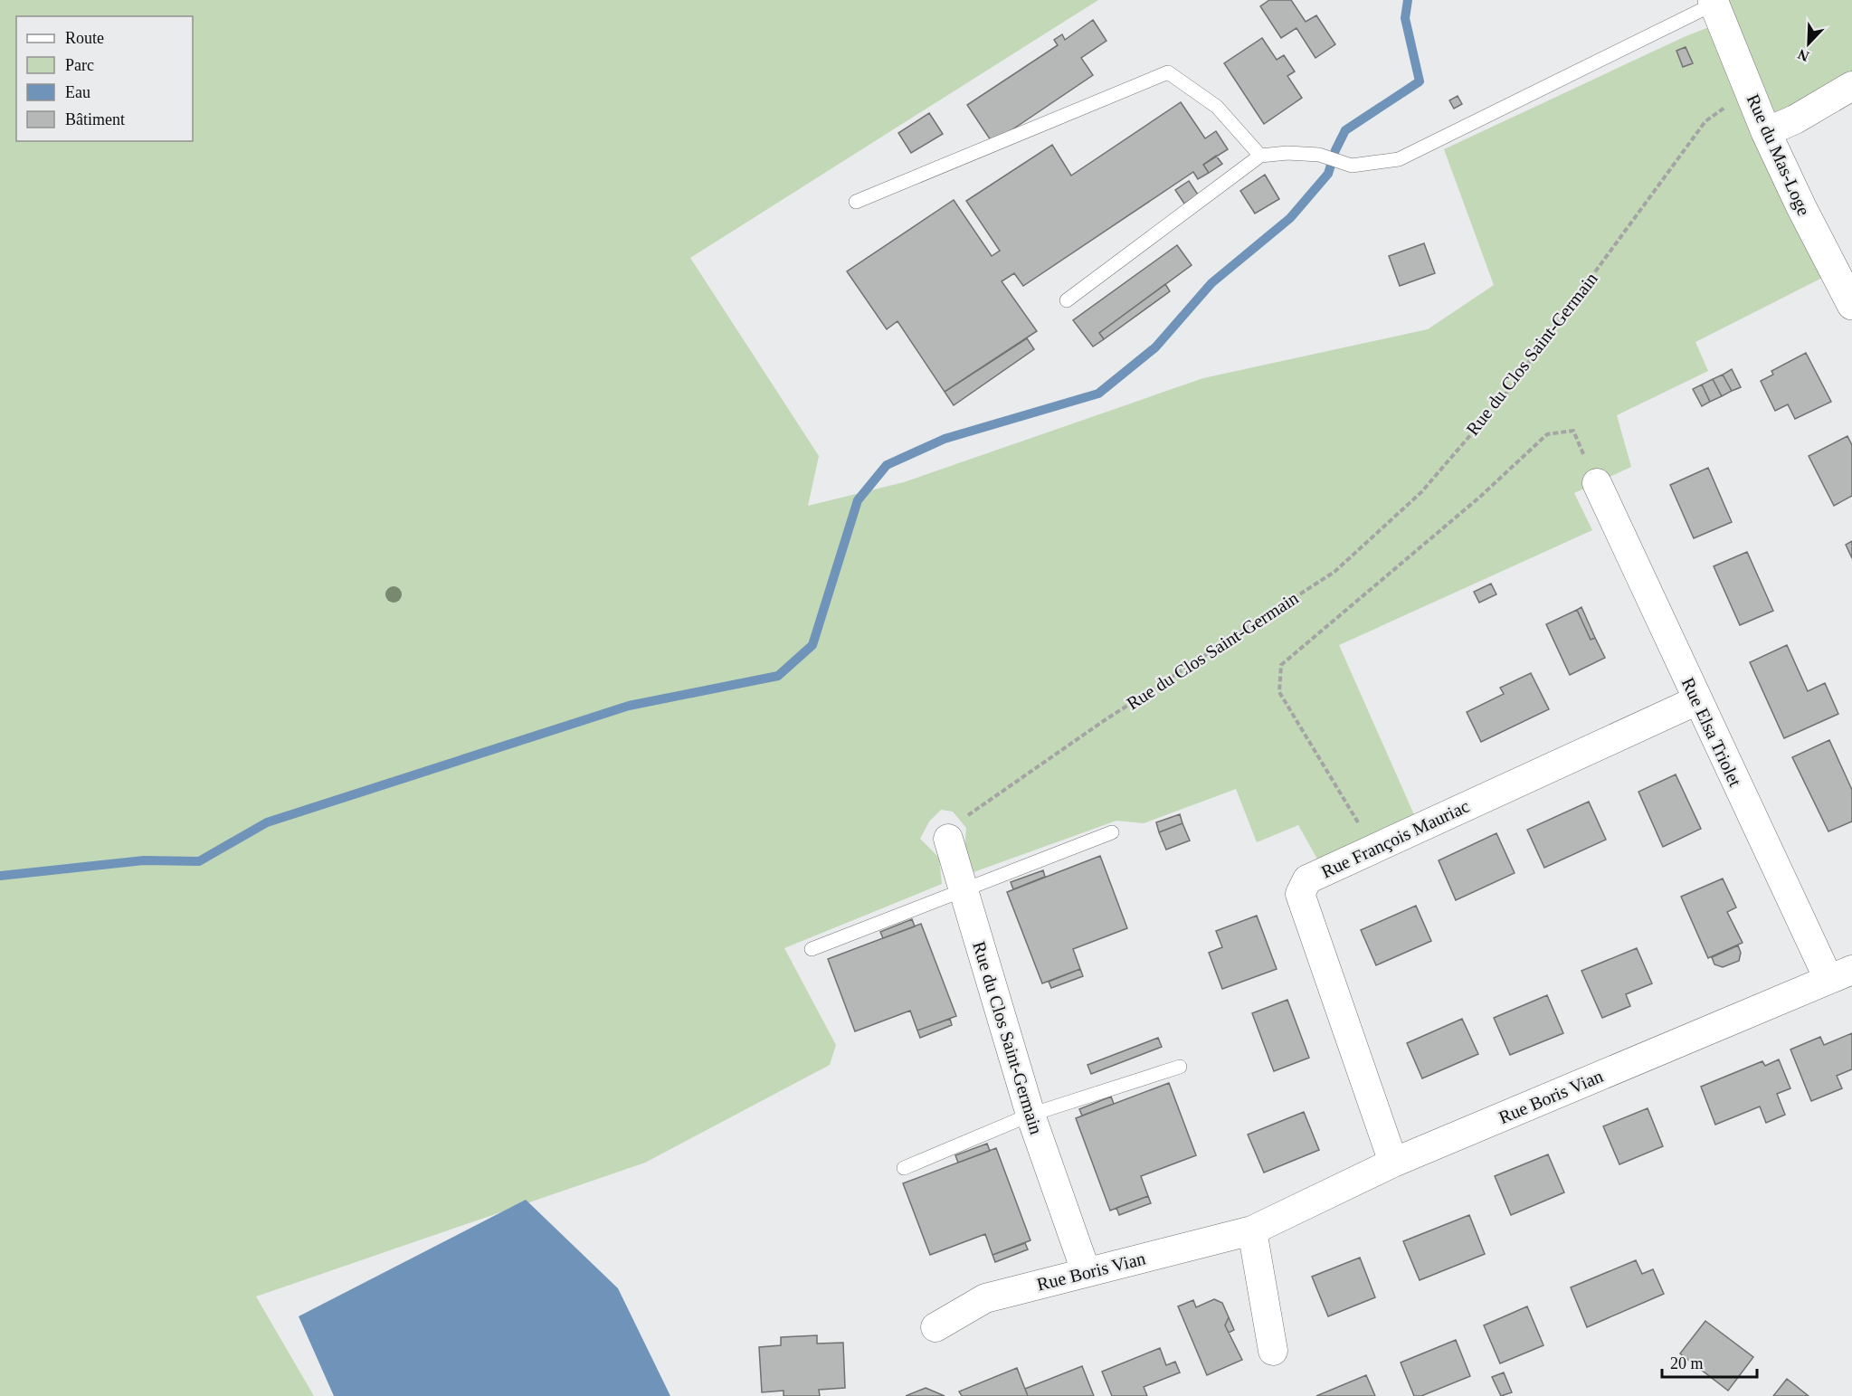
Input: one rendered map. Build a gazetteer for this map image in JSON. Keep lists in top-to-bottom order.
{
  "streets": {
    "main road": ["Rue du Mas-Loge"],
    "street": [
      "Rue du Clos Saint-Germain",
      "Rue Elsa Triolet",
      "Rue François Mauriac",
      "Rue Boris Vian"
    ]
  },
  "crossings": [
    ["Rue du Mas-Loge", "Rue du Clos Saint-Germain"],
    ["Rue du Clos Saint-Germain", "Rue Boris Vian"],
    ["Rue Elsa Triolet", "Rue François Mauriac"],
    ["Rue Elsa Triolet", "Rue Boris Vian"],
    ["Rue François Mauriac", "Rue Boris Vian"]
  ],
  "legend": [
    "Route",
    "Parc",
    "Eau",
    "Bâtiment"
  ],
  "scale_bar": "20 m",
  "north": "bottom left"
}
